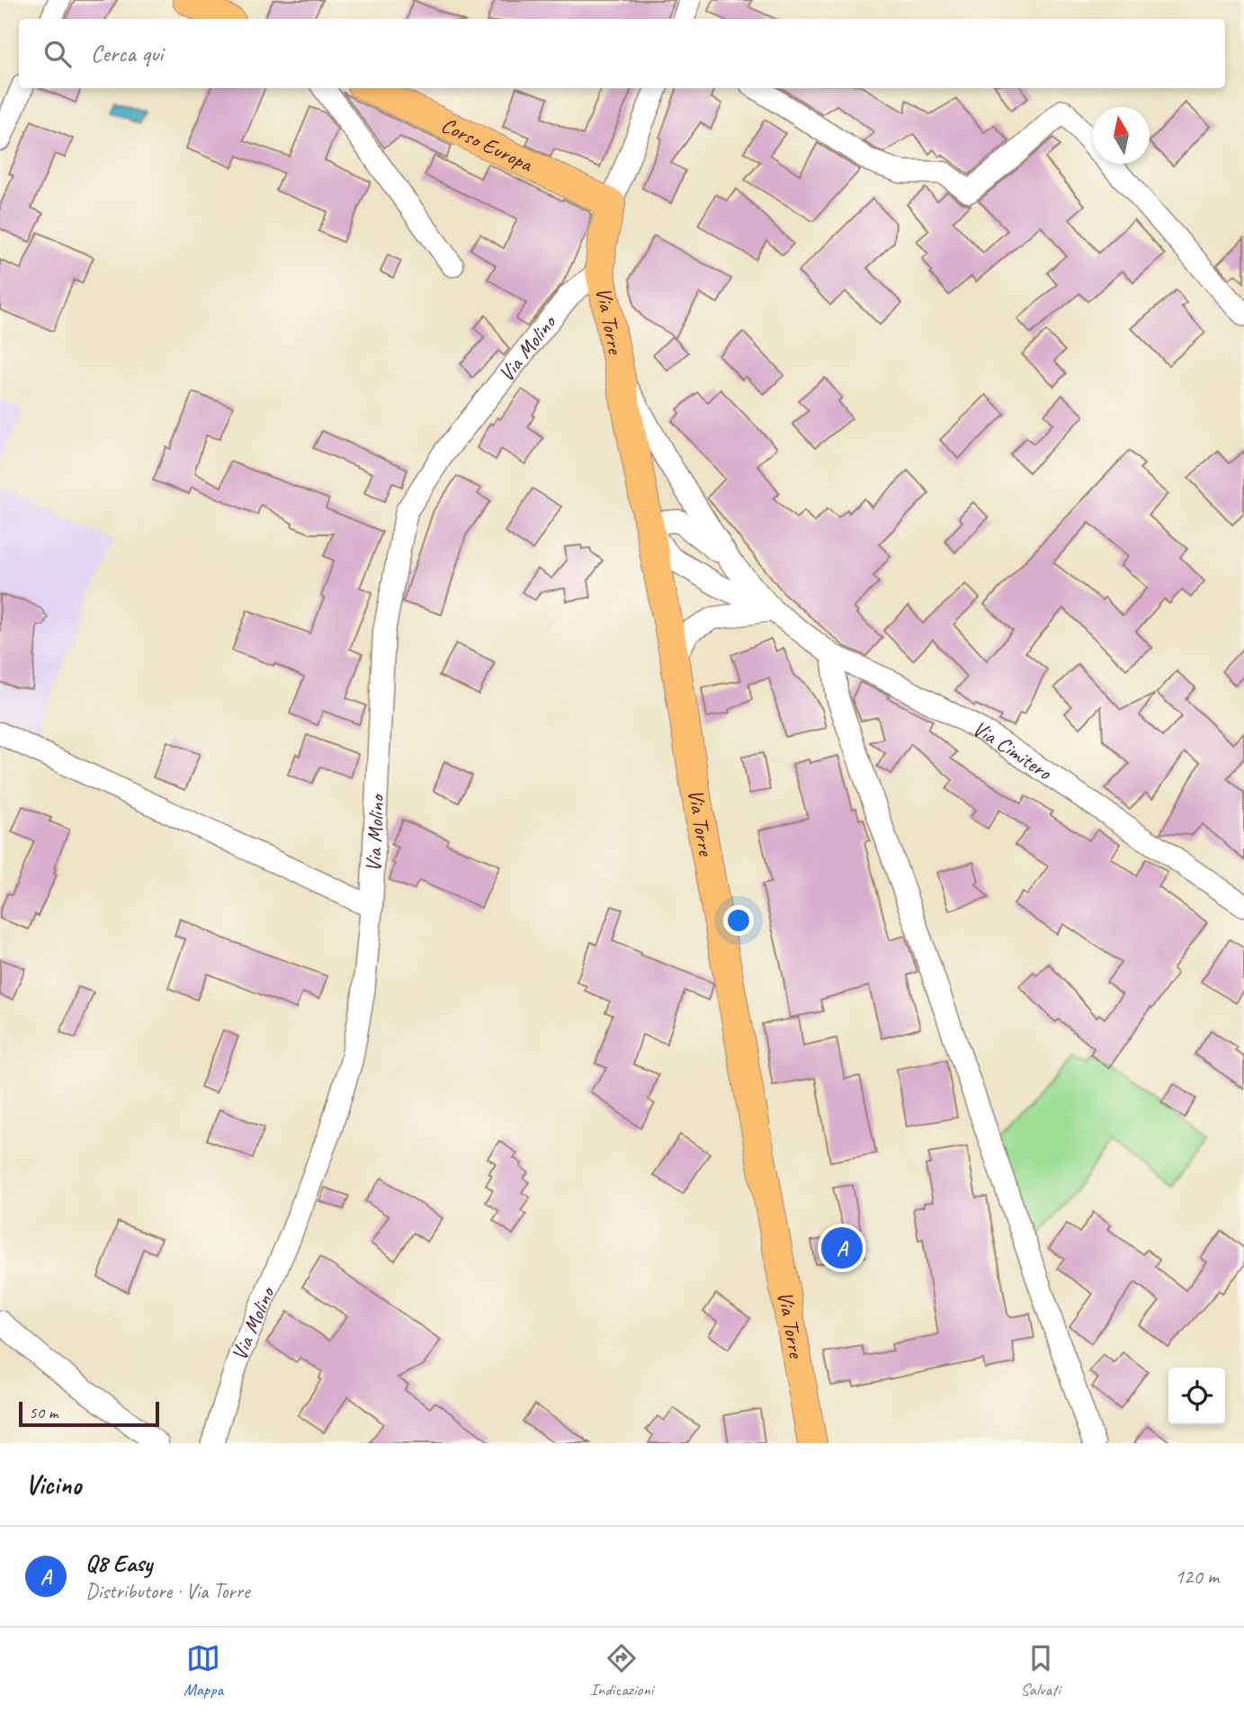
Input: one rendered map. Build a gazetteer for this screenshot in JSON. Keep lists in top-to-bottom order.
{
  "streets": {
    "main road": ["Corso Europa", "Via Torre"],
    "street": ["Via Molino", "Via Cimitero"]
  },
  "crossings": [
    ["Corso Europa", "Via Torre"],
    ["Via Torre", "Via Molino"],
    ["Via Torre", "Via Cimitero"]
  ],
  "scale_bar": "50 m",
  "north": "top",
  "page": {
    "search": "Cerca qui",
    "pins": "A",
    "scale": "50 m",
    "heading": "Vicino",
    "list": [
      {
        "mark": "A",
        "name": "Q8 Easy",
        "note": "Distributore · Via Torre",
        "value": "120 m"
      }
    ],
    "nav": ["Mappa", "Indicazioni", "Salvati"]
  }
}
